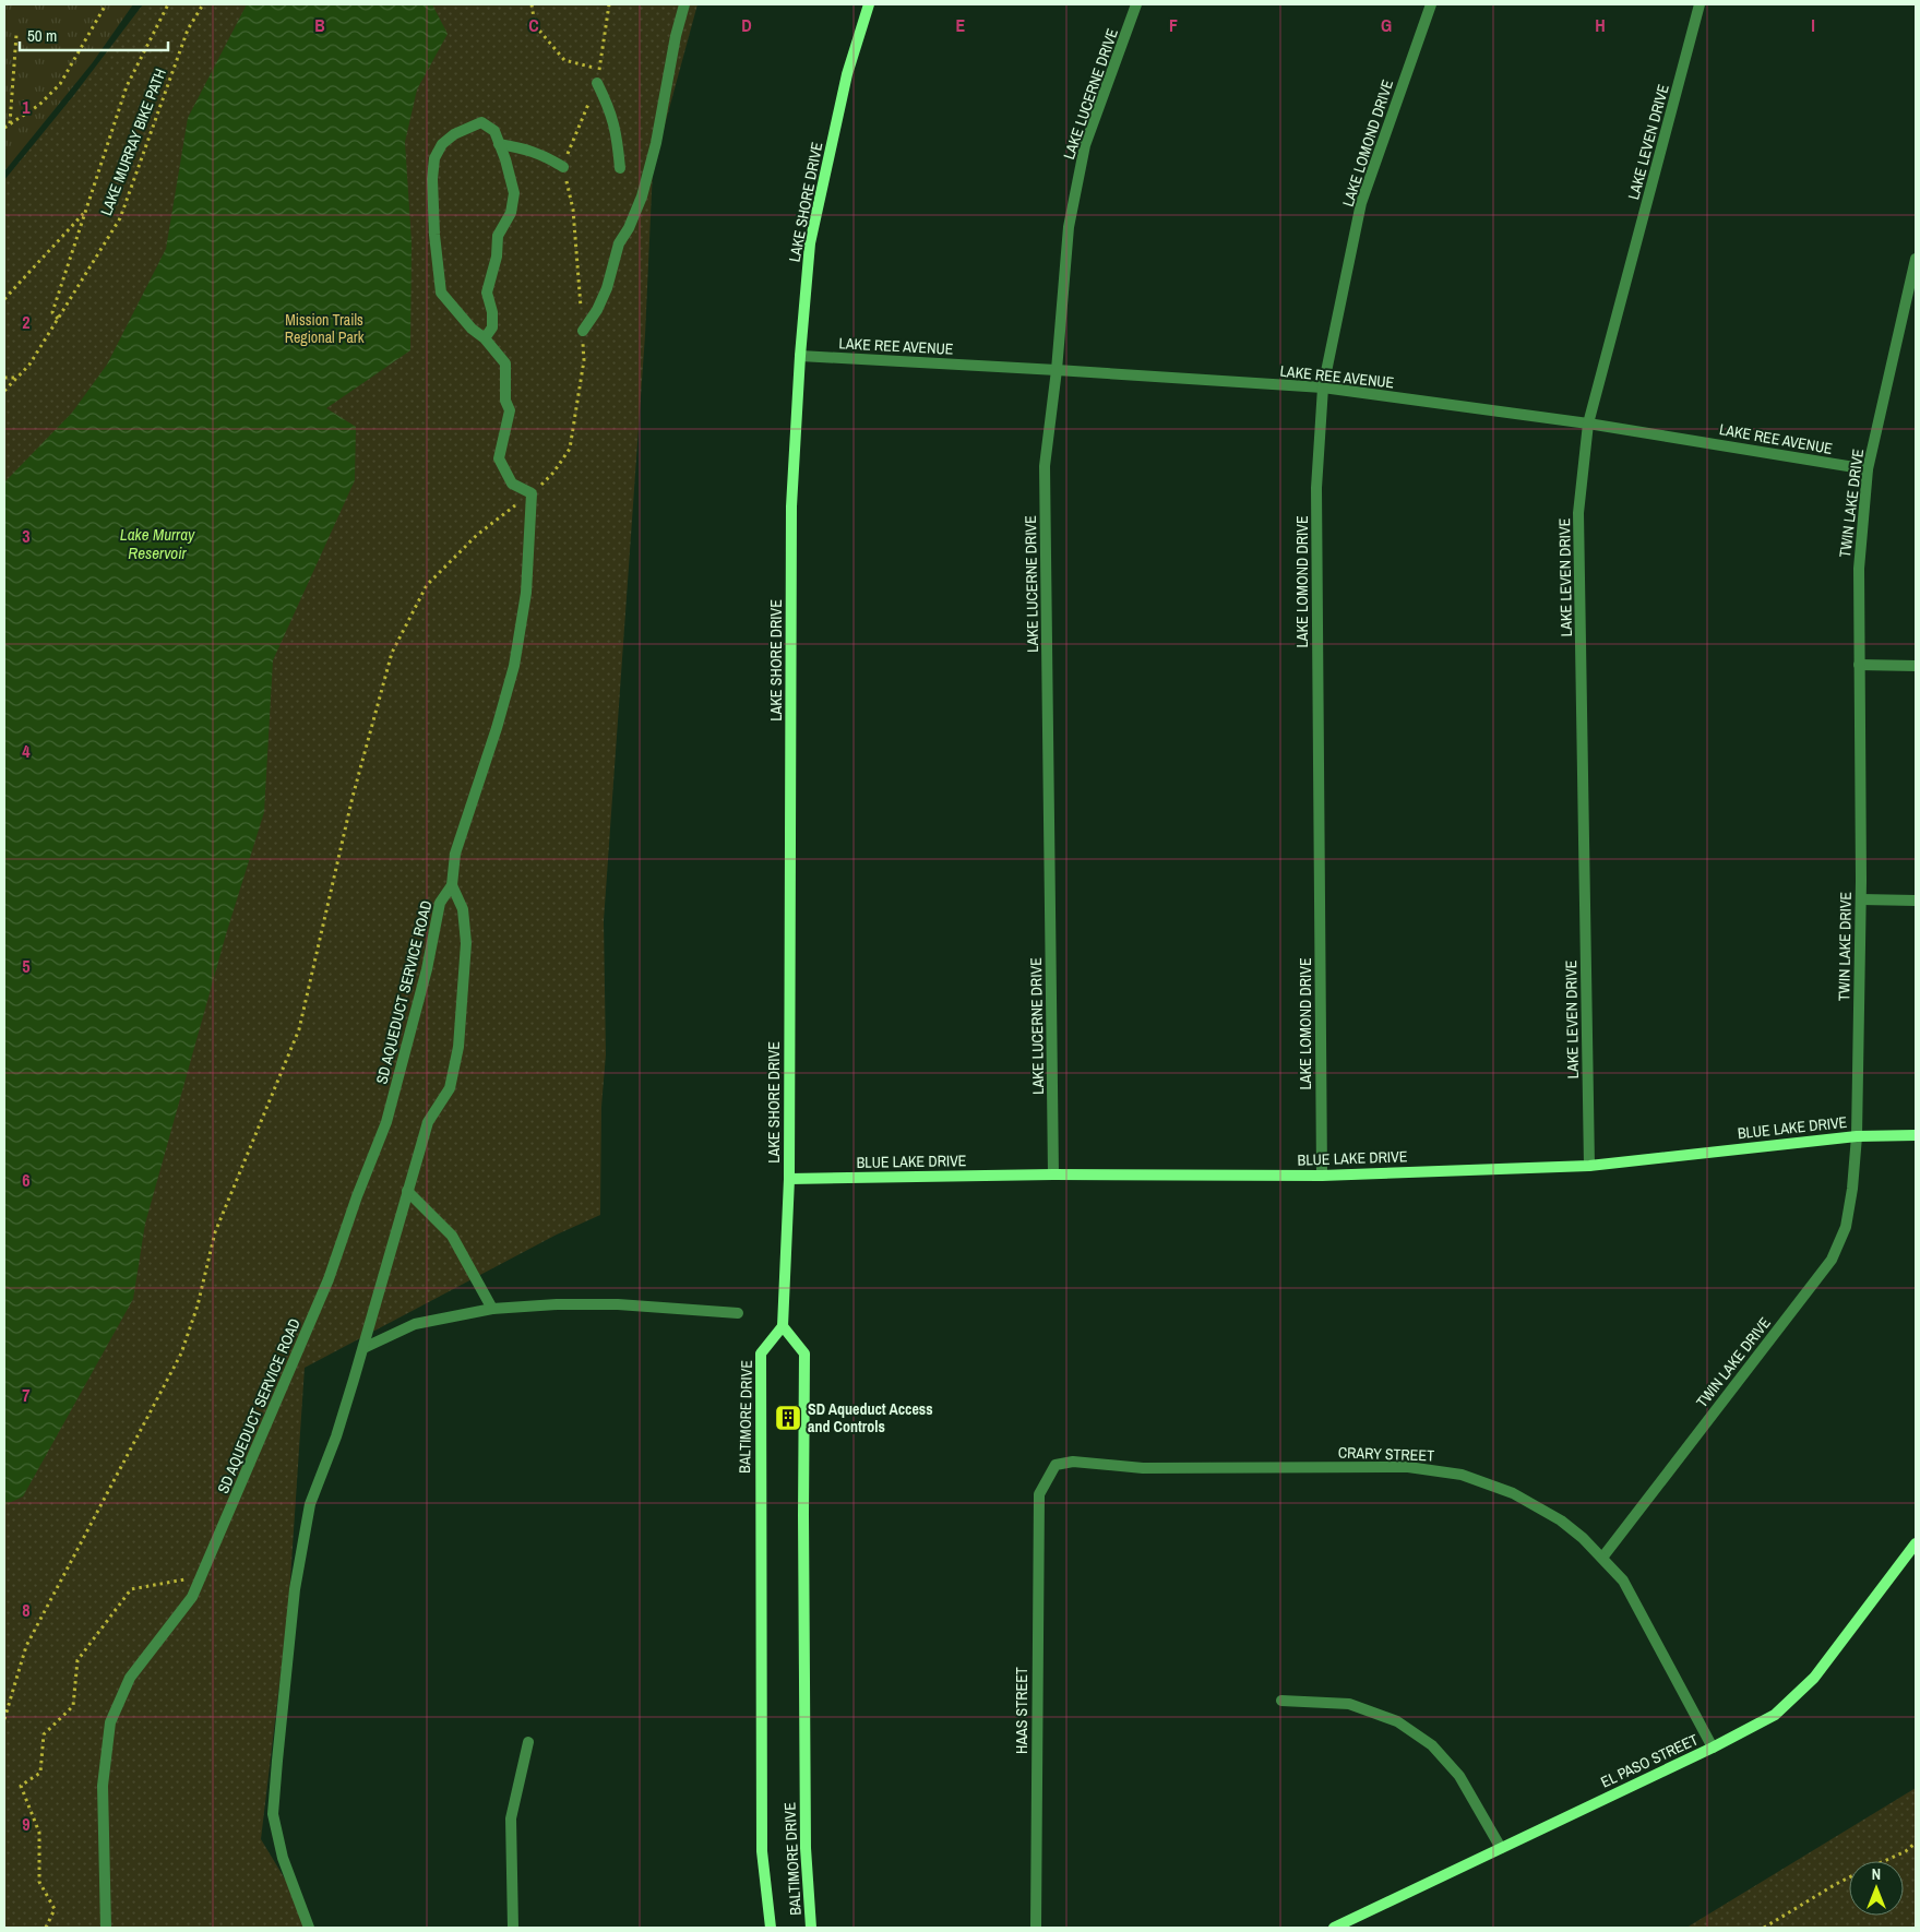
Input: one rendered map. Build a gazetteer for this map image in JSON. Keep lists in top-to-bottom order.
{
  "streets": {
    "main road": [
      "LAKE SHORE DRIVE",
      "BLUE LAKE DRIVE",
      "BALTIMORE DRIVE",
      "EL PASO STREET"
    ],
    "street": [
      "LAKE LUCERNE DRIVE",
      "LAKE LEVEN DRIVE",
      "LAKE LOMOND DRIVE",
      "LAKE REE AVENUE",
      "TWIN LAKE DRIVE",
      "SD AQUEDUCT SERVICE ROAD",
      "CRARY STREET",
      "HAAS STREET"
    ],
    "path": ["LAKE MURRAY BIKE PATH"]
  },
  "crossings": [
    ["LAKE LUCERNE DRIVE", "LAKE REE AVENUE"],
    ["LAKE LUCERNE DRIVE", "BLUE LAKE DRIVE"],
    ["LAKE LEVEN DRIVE", "LAKE REE AVENUE"],
    ["LAKE LEVEN DRIVE", "BLUE LAKE DRIVE"],
    ["LAKE LOMOND DRIVE", "LAKE REE AVENUE"],
    ["LAKE LOMOND DRIVE", "BLUE LAKE DRIVE"],
    ["LAKE SHORE DRIVE", "LAKE REE AVENUE"],
    ["LAKE SHORE DRIVE", "BLUE LAKE DRIVE"],
    ["LAKE SHORE DRIVE", "BALTIMORE DRIVE"],
    ["LAKE REE AVENUE", "TWIN LAKE DRIVE"],
    ["TWIN LAKE DRIVE", "BLUE LAKE DRIVE"],
    ["TWIN LAKE DRIVE", "CRARY STREET"],
    ["CRARY STREET", "HAAS STREET"],
    ["CRARY STREET", "EL PASO STREET"]
  ],
  "water": ["Lake Murray Reservoir"],
  "parks": ["Mission Trails Regional Park"],
  "places": {
    "building": ["SD Aqueduct Access and Controls"]
  },
  "scale_bar": "50 m",
  "north": "top",
  "grid": {
    "columns": [
      "B",
      "C",
      "D",
      "E",
      "F",
      "G",
      "H",
      "I"
    ],
    "rows": [
      "1",
      "2",
      "3",
      "4",
      "5",
      "6",
      "7",
      "8",
      "9"
    ]
  }
}
